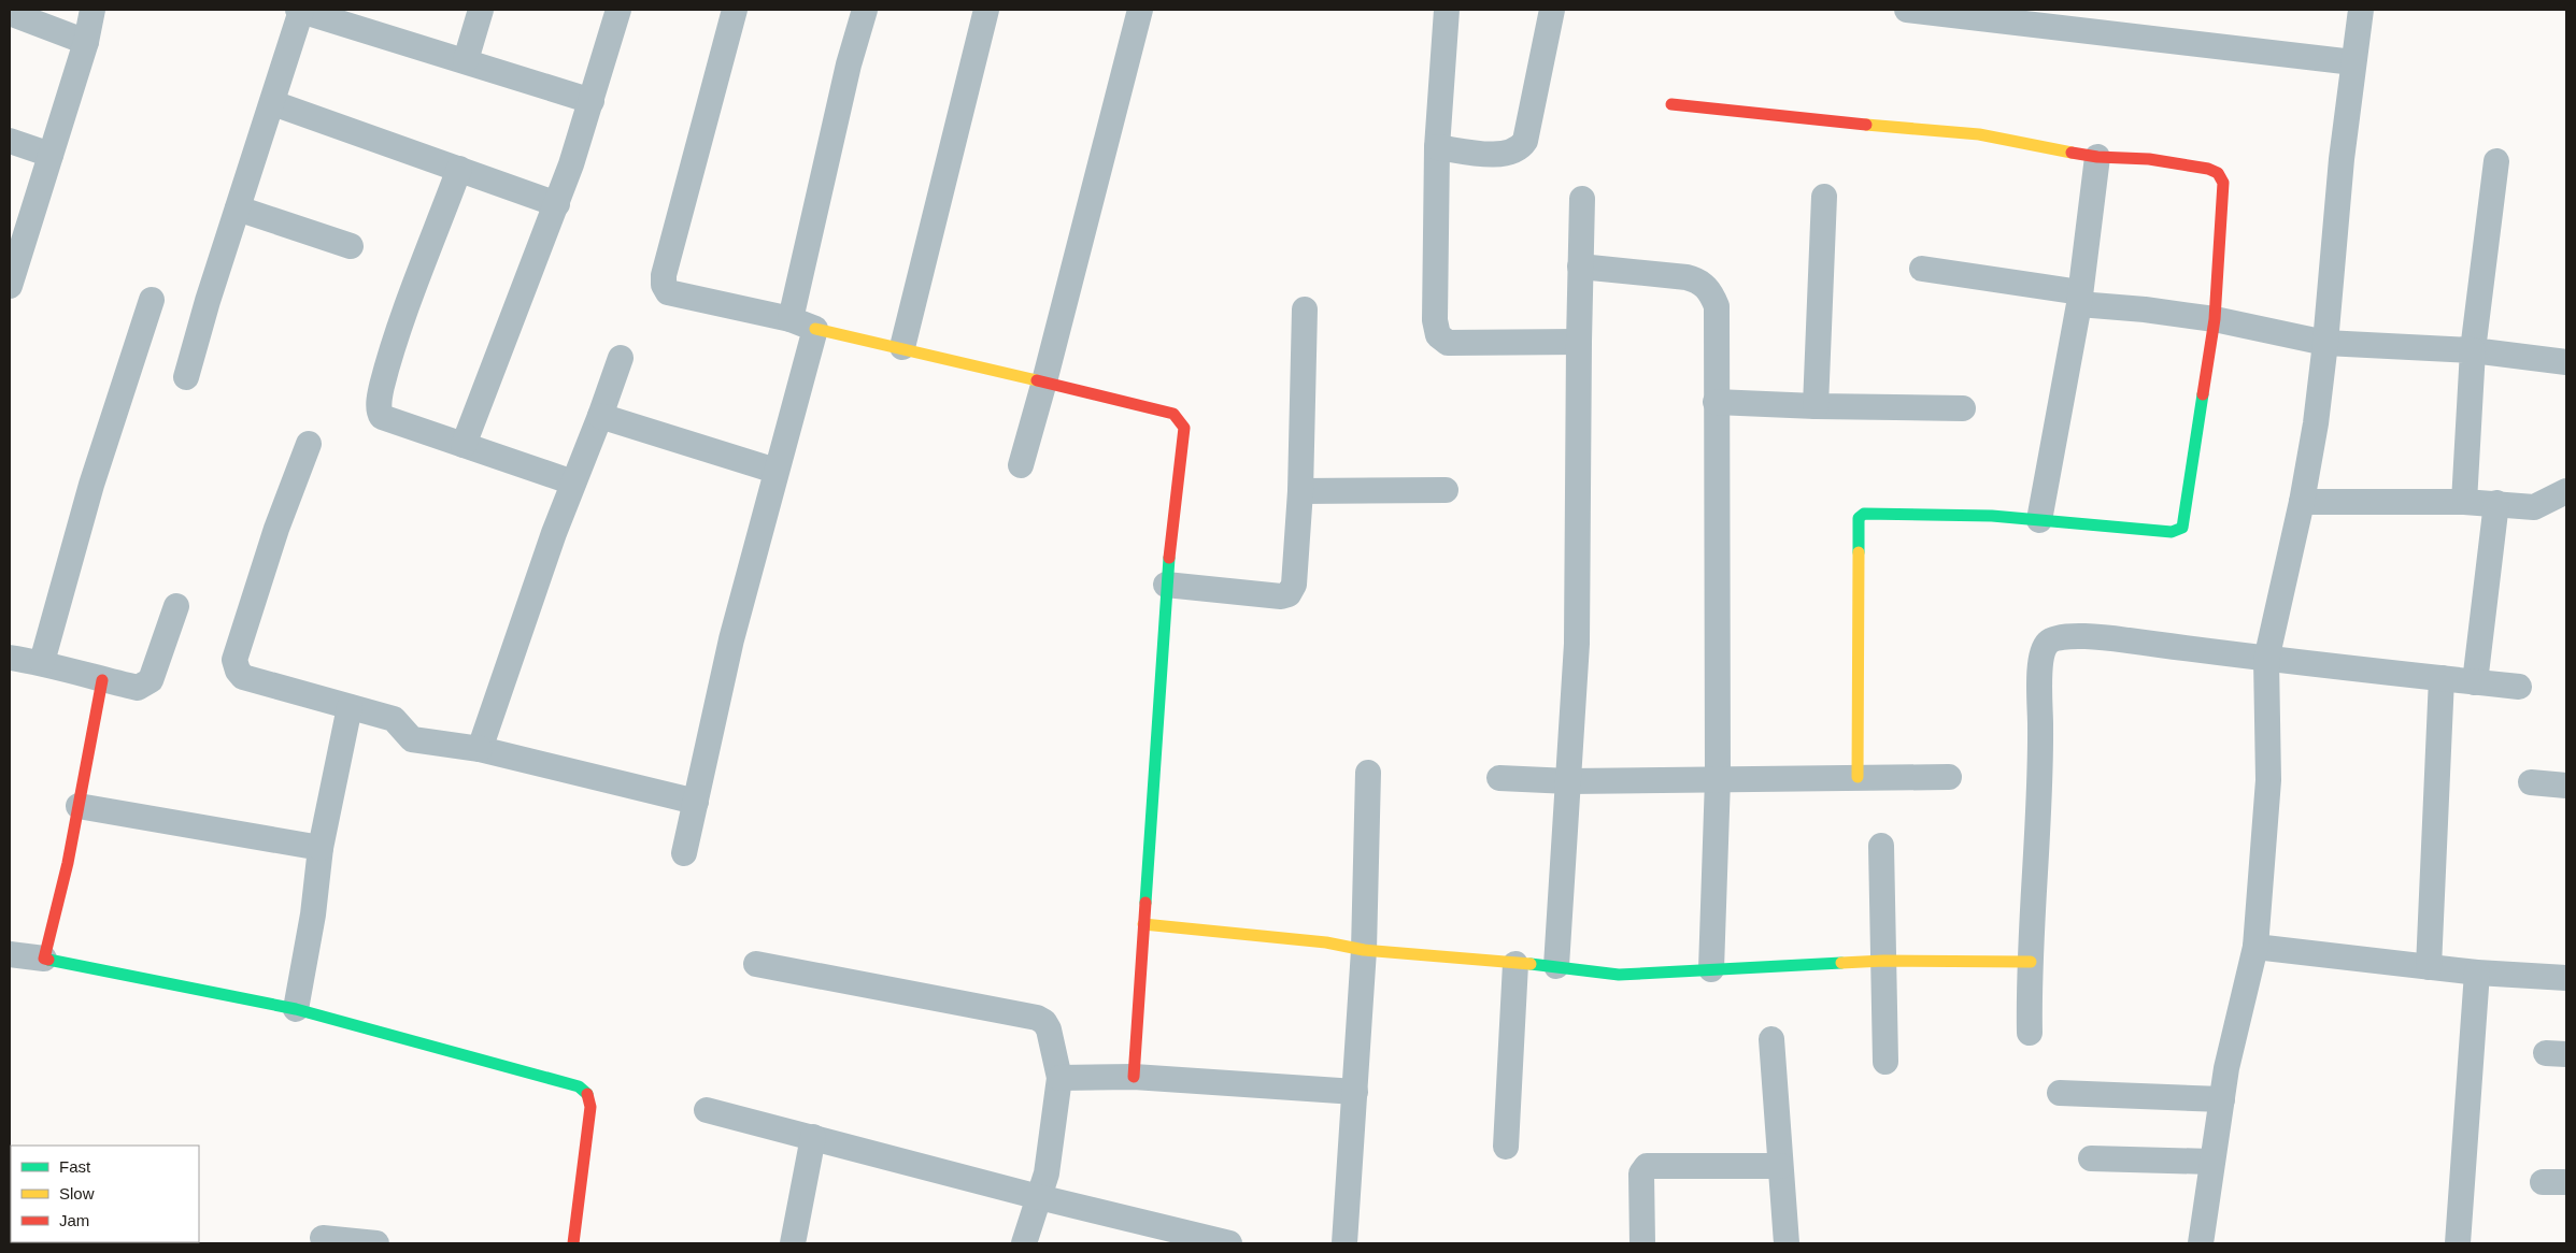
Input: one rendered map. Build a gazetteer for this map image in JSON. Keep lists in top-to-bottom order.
{
  "legend": ["Fast", "Slow", "Jam"]
}
